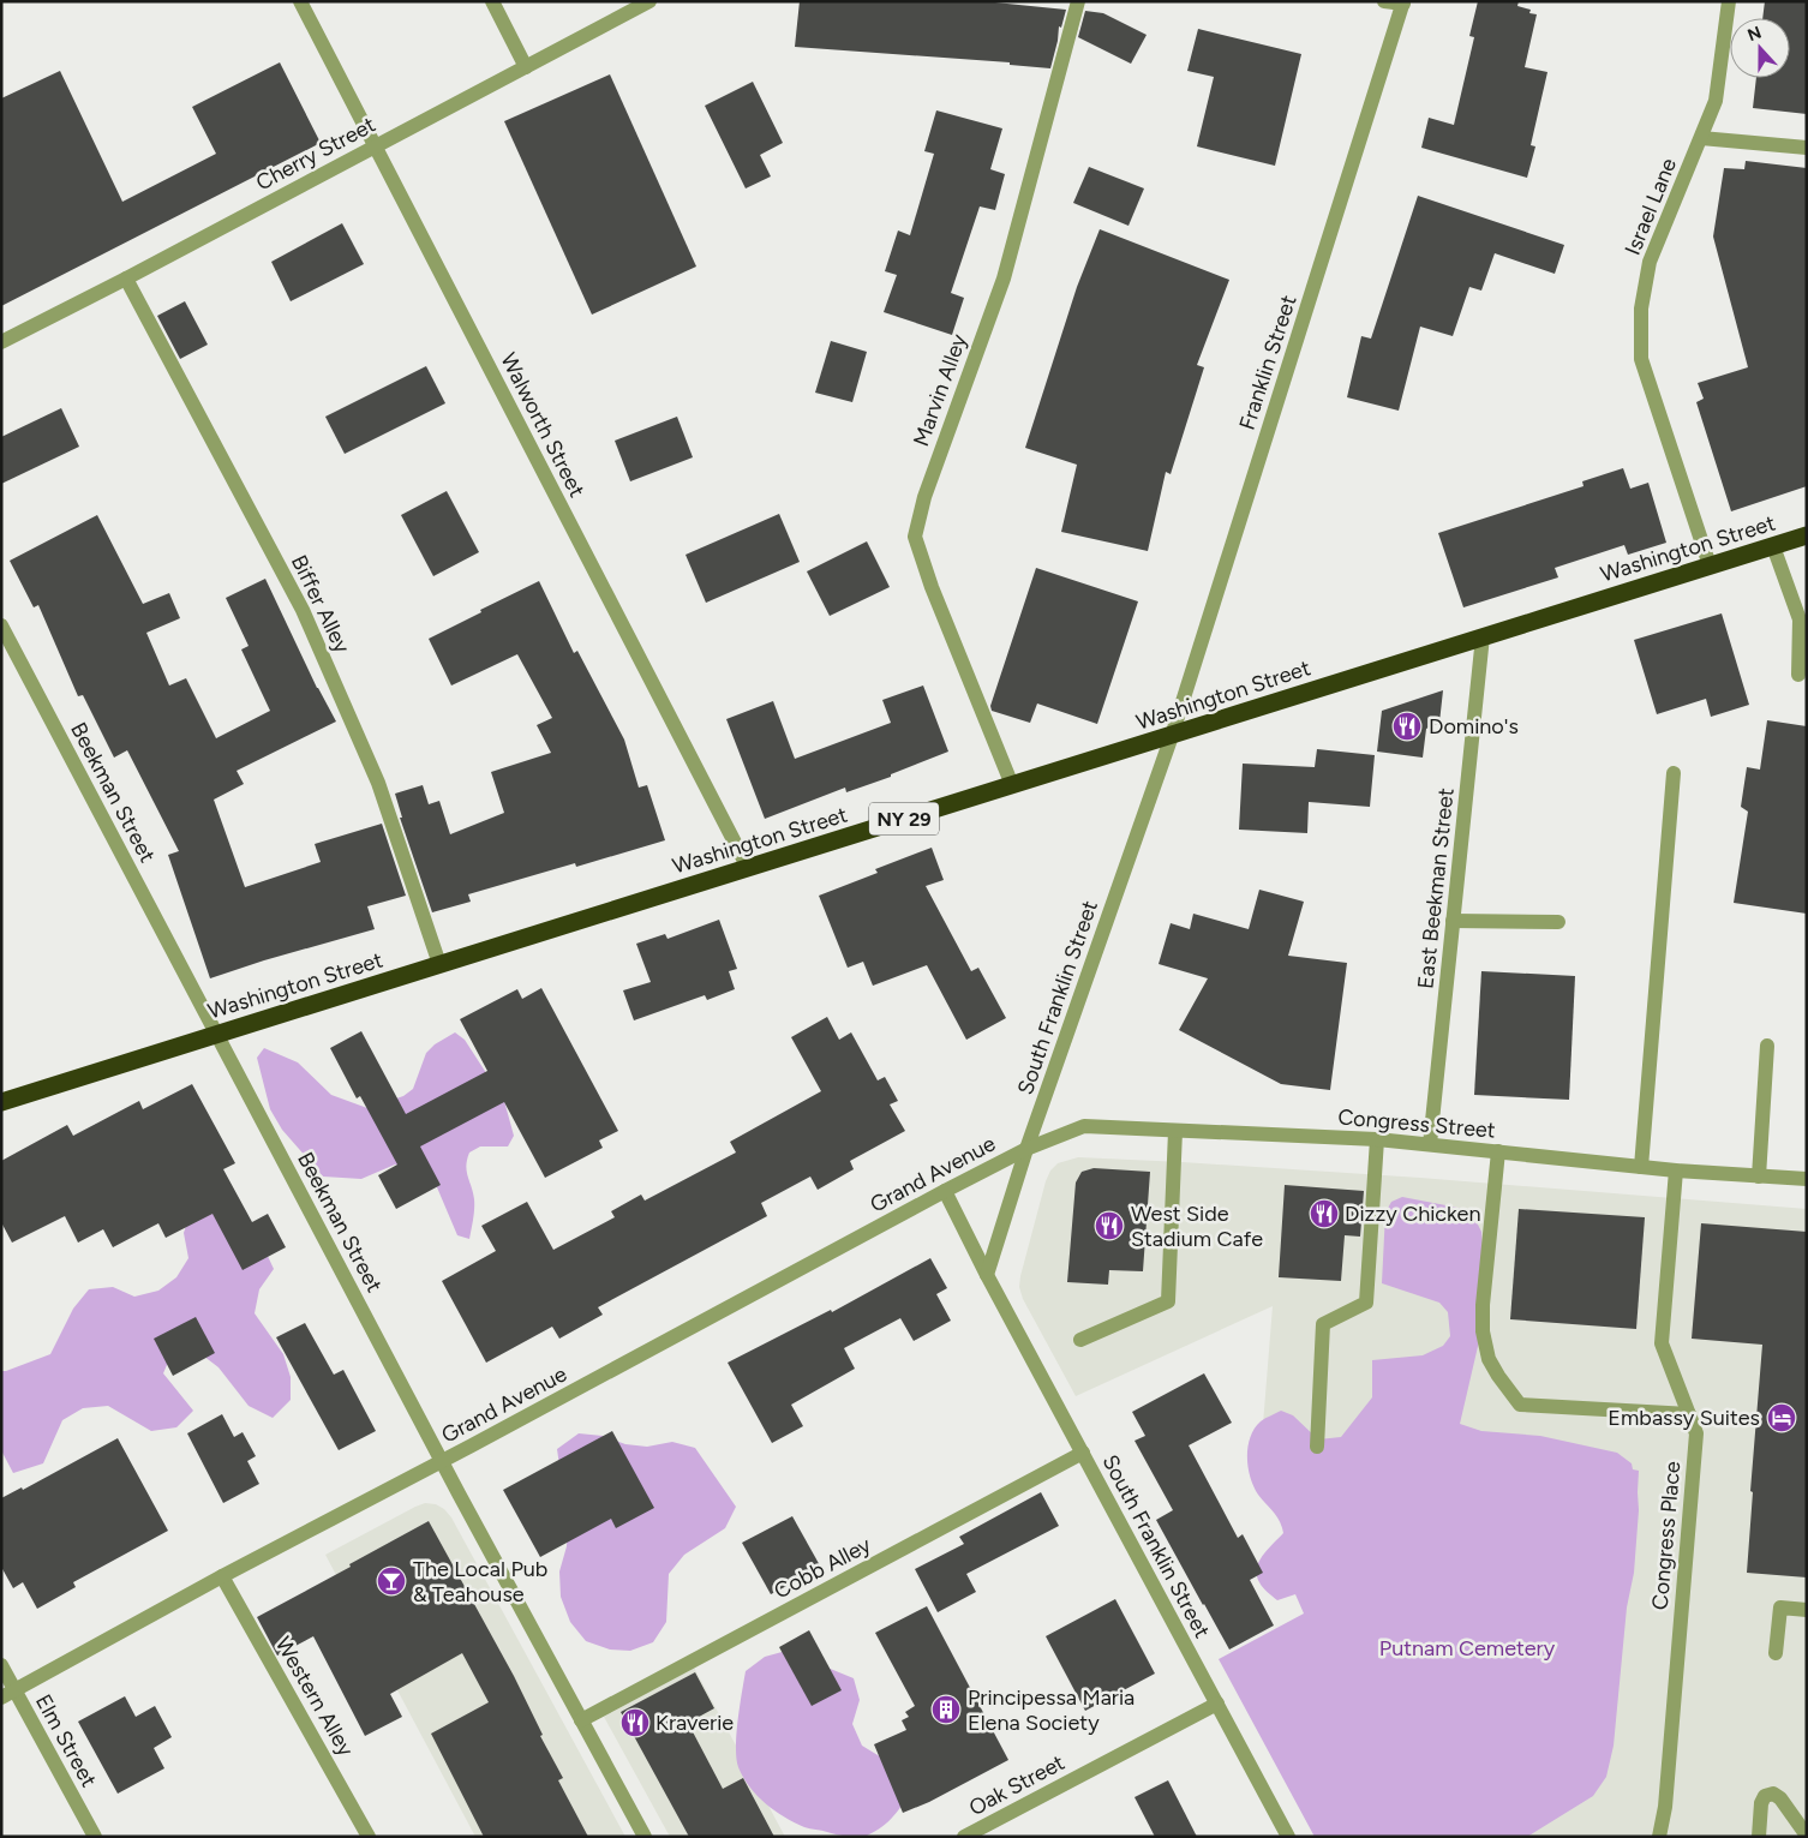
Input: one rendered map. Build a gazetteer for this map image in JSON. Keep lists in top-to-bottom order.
{
  "streets": {
    "highway": ["Washington Street", "NY 29"],
    "street": [
      "Cherry Street",
      "Israel Lane",
      "Franklin Street",
      "Marvin Alley",
      "Walworth Street",
      "Biffer Alley",
      "Beekman Street",
      "East Beekman Street",
      "South Franklin Street",
      "Congress Street",
      "Grand Avenue",
      "Congress Place",
      "Cobb Alley",
      "Western Alley",
      "Elm Street",
      "Oak Street"
    ]
  },
  "crossings": [
    ["Cherry Street", "Walworth Street"],
    ["Cherry Street", "Biffer Alley"],
    ["Israel Lane", "Washington Street"],
    ["Franklin Street", "Washington Street"],
    ["Franklin Street", "South Franklin Street"],
    ["Marvin Alley", "Washington Street"],
    ["Walworth Street", "Washington Street"],
    ["Washington Street", "Biffer Alley"],
    ["Washington Street", "Beekman Street"],
    ["Washington Street", "East Beekman Street"],
    ["Washington Street", "South Franklin Street"],
    ["Beekman Street", "Grand Avenue"],
    ["Beekman Street", "Cobb Alley"],
    ["East Beekman Street", "Congress Street"],
    ["South Franklin Street", "Congress Street"],
    ["South Franklin Street", "Grand Avenue"],
    ["South Franklin Street", "Cobb Alley"],
    ["South Franklin Street", "Oak Street"],
    ["Congress Street", "Grand Avenue"],
    ["Congress Street", "Congress Place"],
    ["Grand Avenue", "Western Alley"],
    ["Grand Avenue", "Elm Street"]
  ],
  "parks": ["Putnam Cemetery"],
  "places": {
    "restaurant": [
      "Domino's",
      "Dizzy Chicken",
      "West Side Stadium Cafe",
      "Kraverie"
    ],
    "hotel": ["Embassy Suites"],
    "bar": ["The Local Pub & Teahouse"],
    "building": ["Principessa Maria Elena Society"]
  },
  "north": "top"
}
